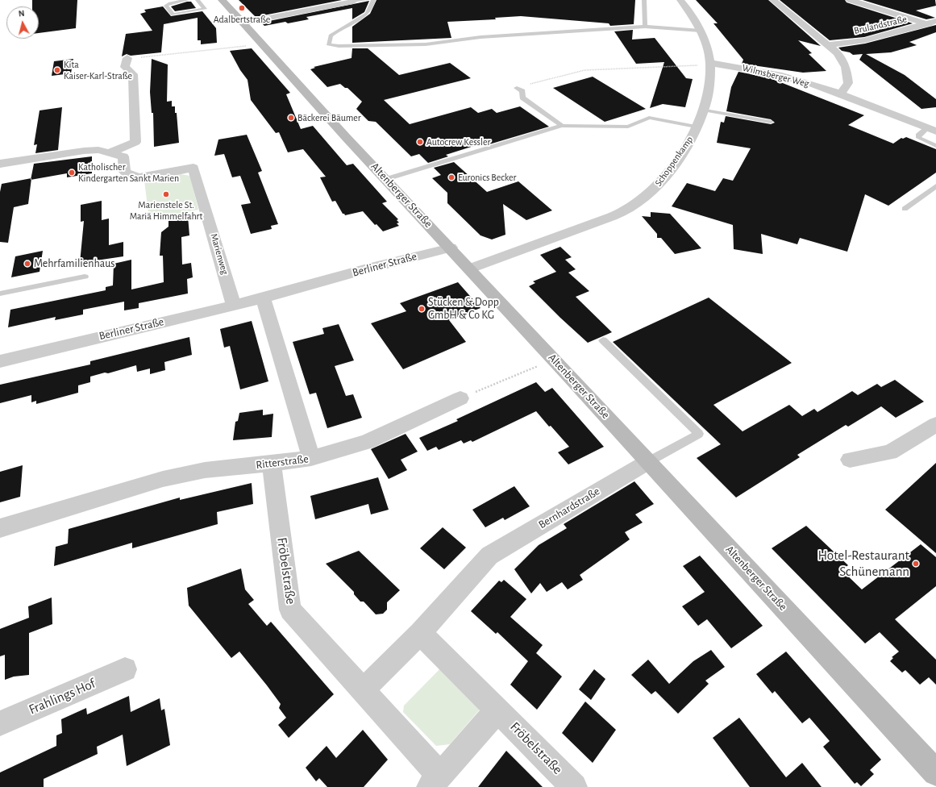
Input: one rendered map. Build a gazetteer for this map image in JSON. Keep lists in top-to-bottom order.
{
  "streets": {
    "main road": ["Altenberger Straße"],
    "street": [
      "Brulandstraße",
      "Wilmsberger Weg",
      "Schoppenkamp",
      "Marienweg",
      "Berliner Straße",
      "Ritterstraße",
      "Bernhardstraße",
      "Fröbelstraße",
      "Frahlings Hof"
    ]
  },
  "crossings": [
    ["Wilmsberger Weg", "Schoppenkamp"],
    ["Schoppenkamp", "Altenberger Straße"],
    ["Altenberger Straße", "Berliner Straße"],
    ["Altenberger Straße", "Bernhardstraße"],
    ["Marienweg", "Berliner Straße"],
    ["Ritterstraße", "Fröbelstraße"],
    ["Bernhardstraße", "Fröbelstraße"]
  ],
  "places": [
    "Adalbertstraße",
    "Kita Kaiser-Karl-Straße",
    "Bäckerei Bäumer",
    "Autocrew Kessler",
    "Katholischer Kindergarten Sankt Marien",
    "Euronics Becker",
    "Marienstele St. Mariä Himmelfahrt",
    "Mehrfamilienhaus",
    "Stücken & Dopp GmbH & Co KG",
    "Hotel-Restaurant Schünemann"
  ],
  "north": "top"
}
